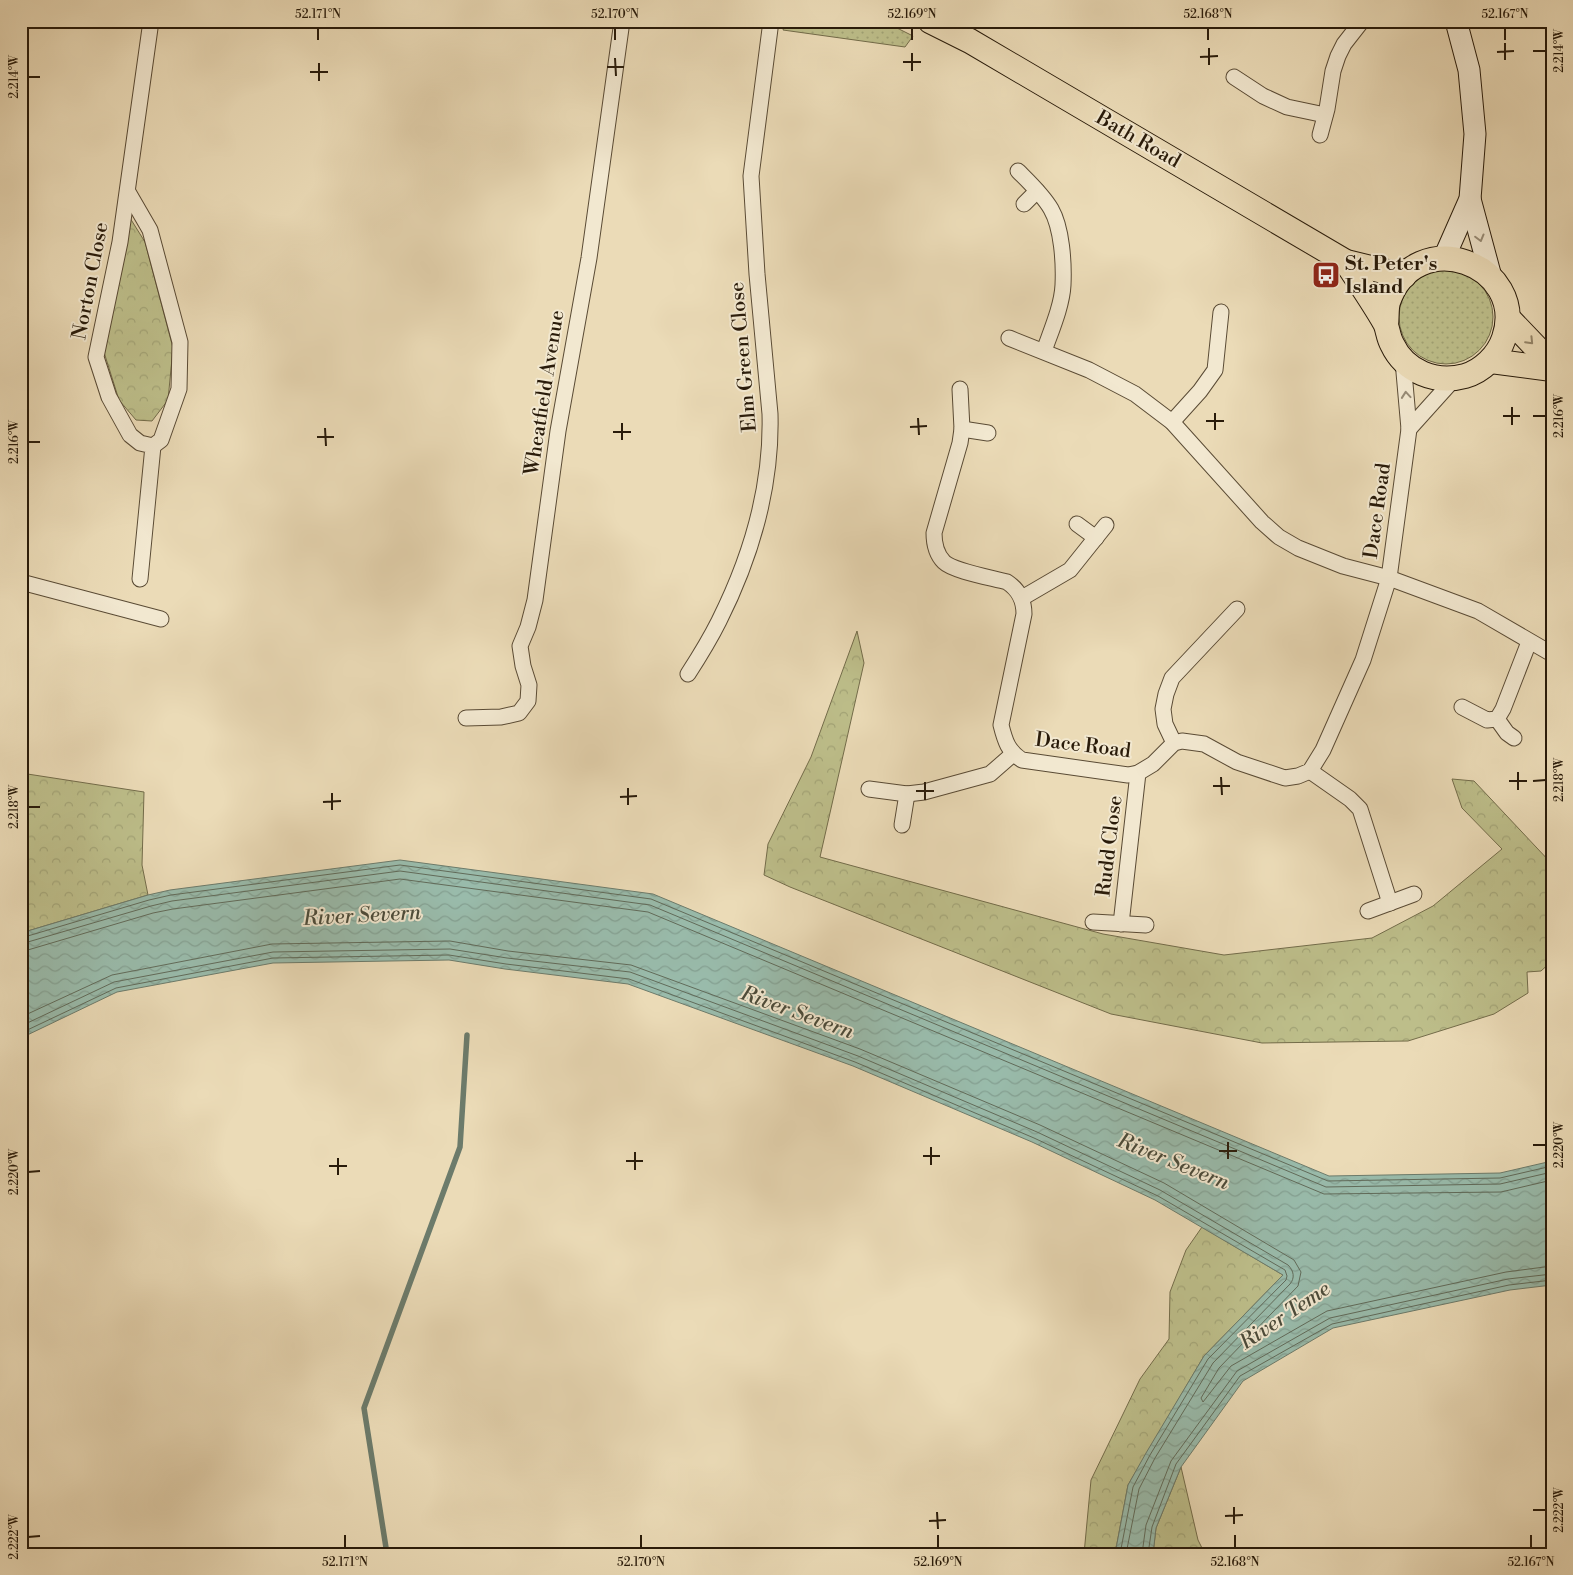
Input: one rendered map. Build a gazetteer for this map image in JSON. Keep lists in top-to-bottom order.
{
  "streets": {
    "main road": ["Bath Road"],
    "street": [
      "Norton Close",
      "Elm Green Close",
      "Wheatfield Avenue",
      "Dace Road",
      "Rudd Close"
    ]
  },
  "crossings": [
    ["Bath Road", "Dace Road"],
    ["Dace Road", "Rudd Close"]
  ],
  "water": ["River Severn", "River Teme"],
  "places": {
    "bus stop": ["St. Peter's Island"]
  },
  "coordinates": [
    "52.171°N",
    "52.170°N",
    "52.169°N",
    "52.168°N",
    "52.167°N",
    "2.214°W",
    "2.216°W",
    "2.218°W",
    "2.220°W",
    "2.222°W"
  ]
}
